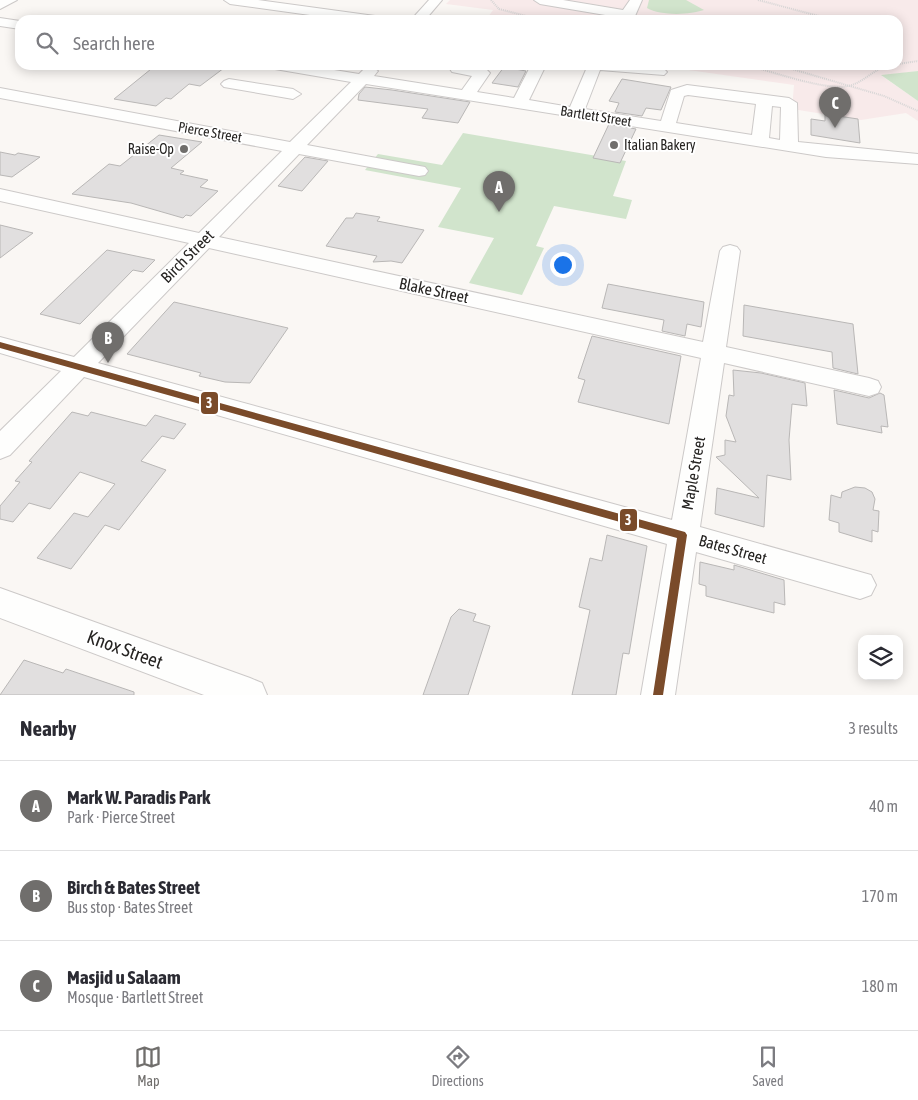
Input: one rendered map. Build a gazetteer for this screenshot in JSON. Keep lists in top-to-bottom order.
{
  "streets": {
    "street": [
      "Bartlett Street",
      "Pierce Street",
      "Birch Street",
      "Blake Street",
      "Maple Street",
      "Bates Street",
      "Knox Street"
    ]
  },
  "crossings": [
    ["Bartlett Street", "Birch Street"],
    ["Pierce Street", "Birch Street"],
    ["Birch Street", "Blake Street"],
    ["Birch Street", "Bates Street"],
    ["Blake Street", "Maple Street"],
    ["Maple Street", "Bates Street"]
  ],
  "places": ["Italian Bakery", "Raise-Op"],
  "lines": ["transit line 3"],
  "page": {
    "search": "Search here",
    "pins": ["C", "A", "B"],
    "heading": ["Nearby", "3 results"],
    "list": [
      {
        "mark": "A",
        "name": "Mark W. Paradis Park",
        "note": "Park · Pierce Street",
        "value": "40 m"
      },
      {
        "mark": "B",
        "name": "Birch & Bates Street",
        "note": "Bus stop · Bates Street",
        "value": "170 m"
      },
      {
        "mark": "C",
        "name": "Masjid u Salaam",
        "note": "Mosque · Bartlett Street",
        "value": "180 m"
      }
    ],
    "nav": ["Map", "Directions", "Saved"]
  }
}
